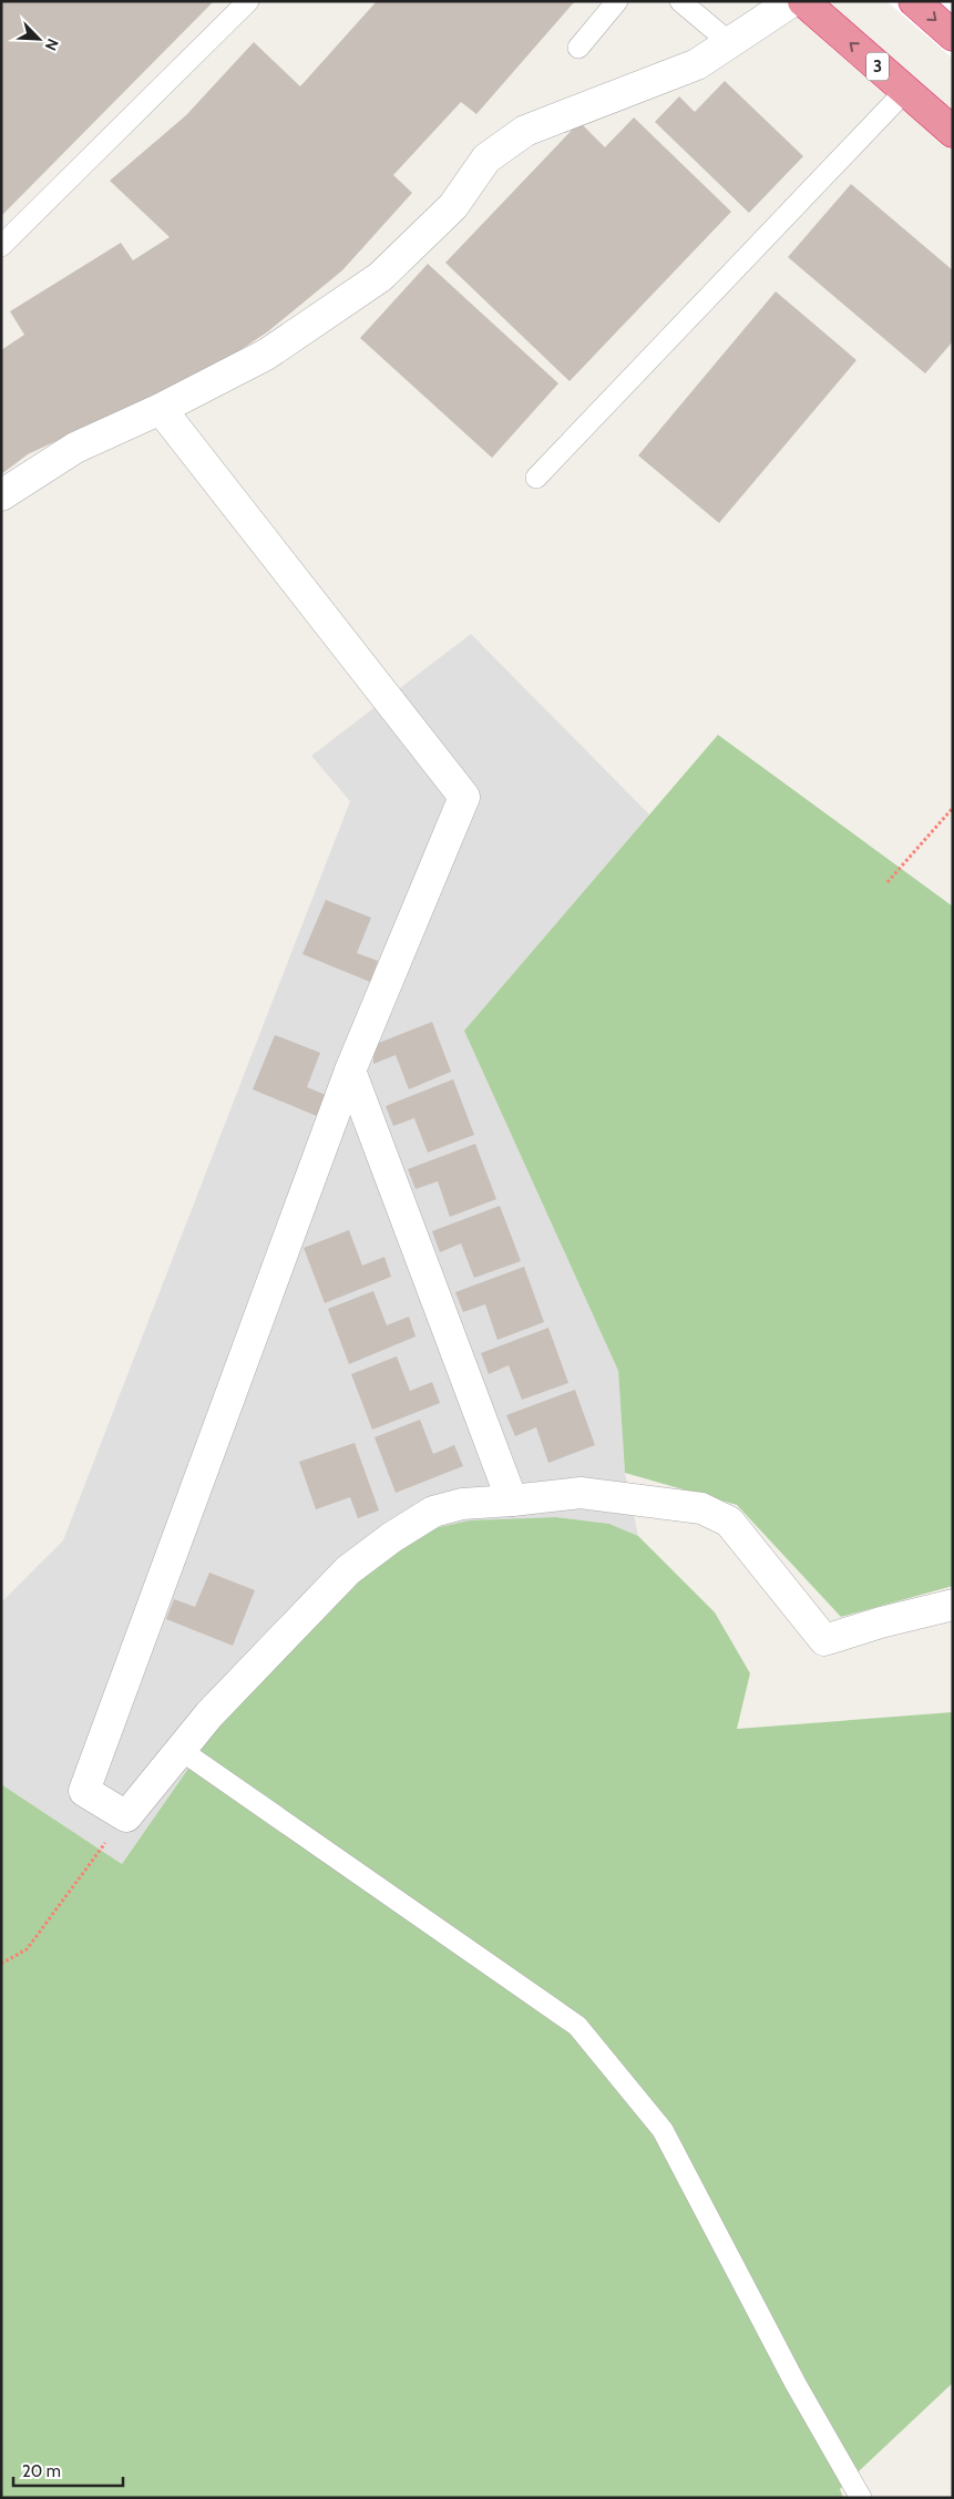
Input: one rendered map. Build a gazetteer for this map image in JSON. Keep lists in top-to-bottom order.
{
  "streets": {
    "highway": ["3"]
  },
  "scale_bar": "20 m",
  "north": "bottom right"
}
